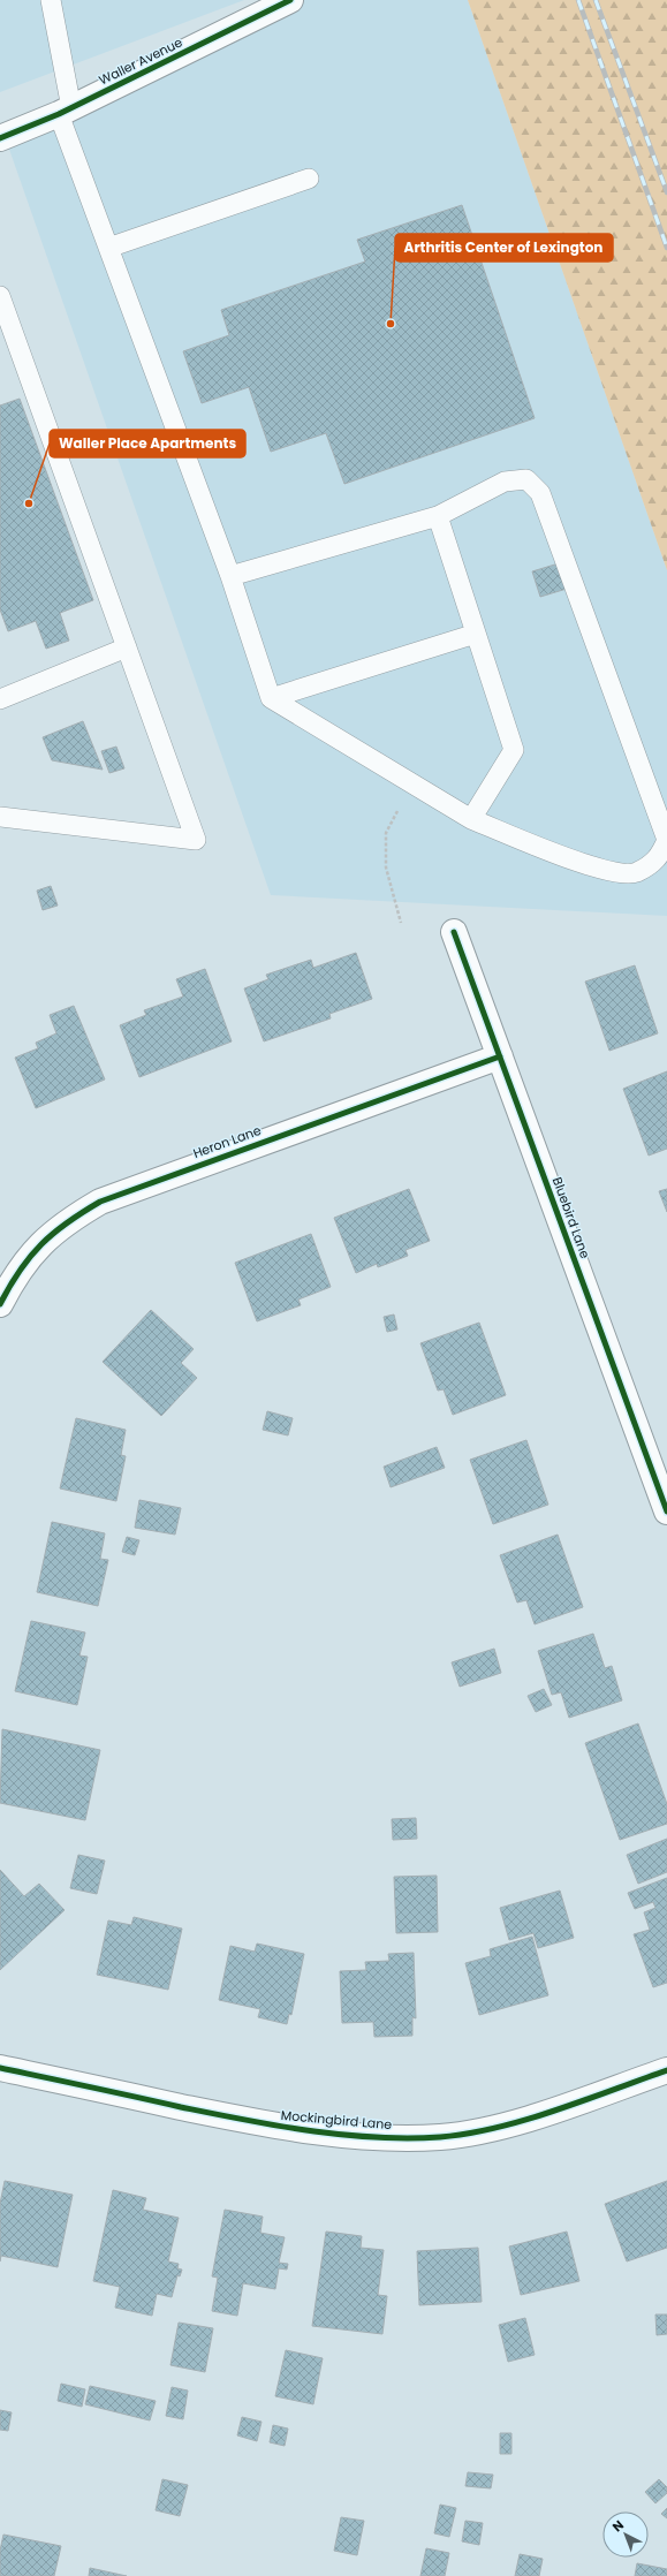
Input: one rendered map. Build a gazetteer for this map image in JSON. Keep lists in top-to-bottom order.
{
  "streets": {
    "street": [
      "Waller Avenue",
      "Heron Lane",
      "Bluebird Lane",
      "Mockingbird Lane"
    ]
  },
  "crossings": [
    ["Heron Lane", "Bluebird Lane"]
  ],
  "places": ["Arthritis Center of Lexington", "Waller Place Apartments"],
  "north": "top left"
}
